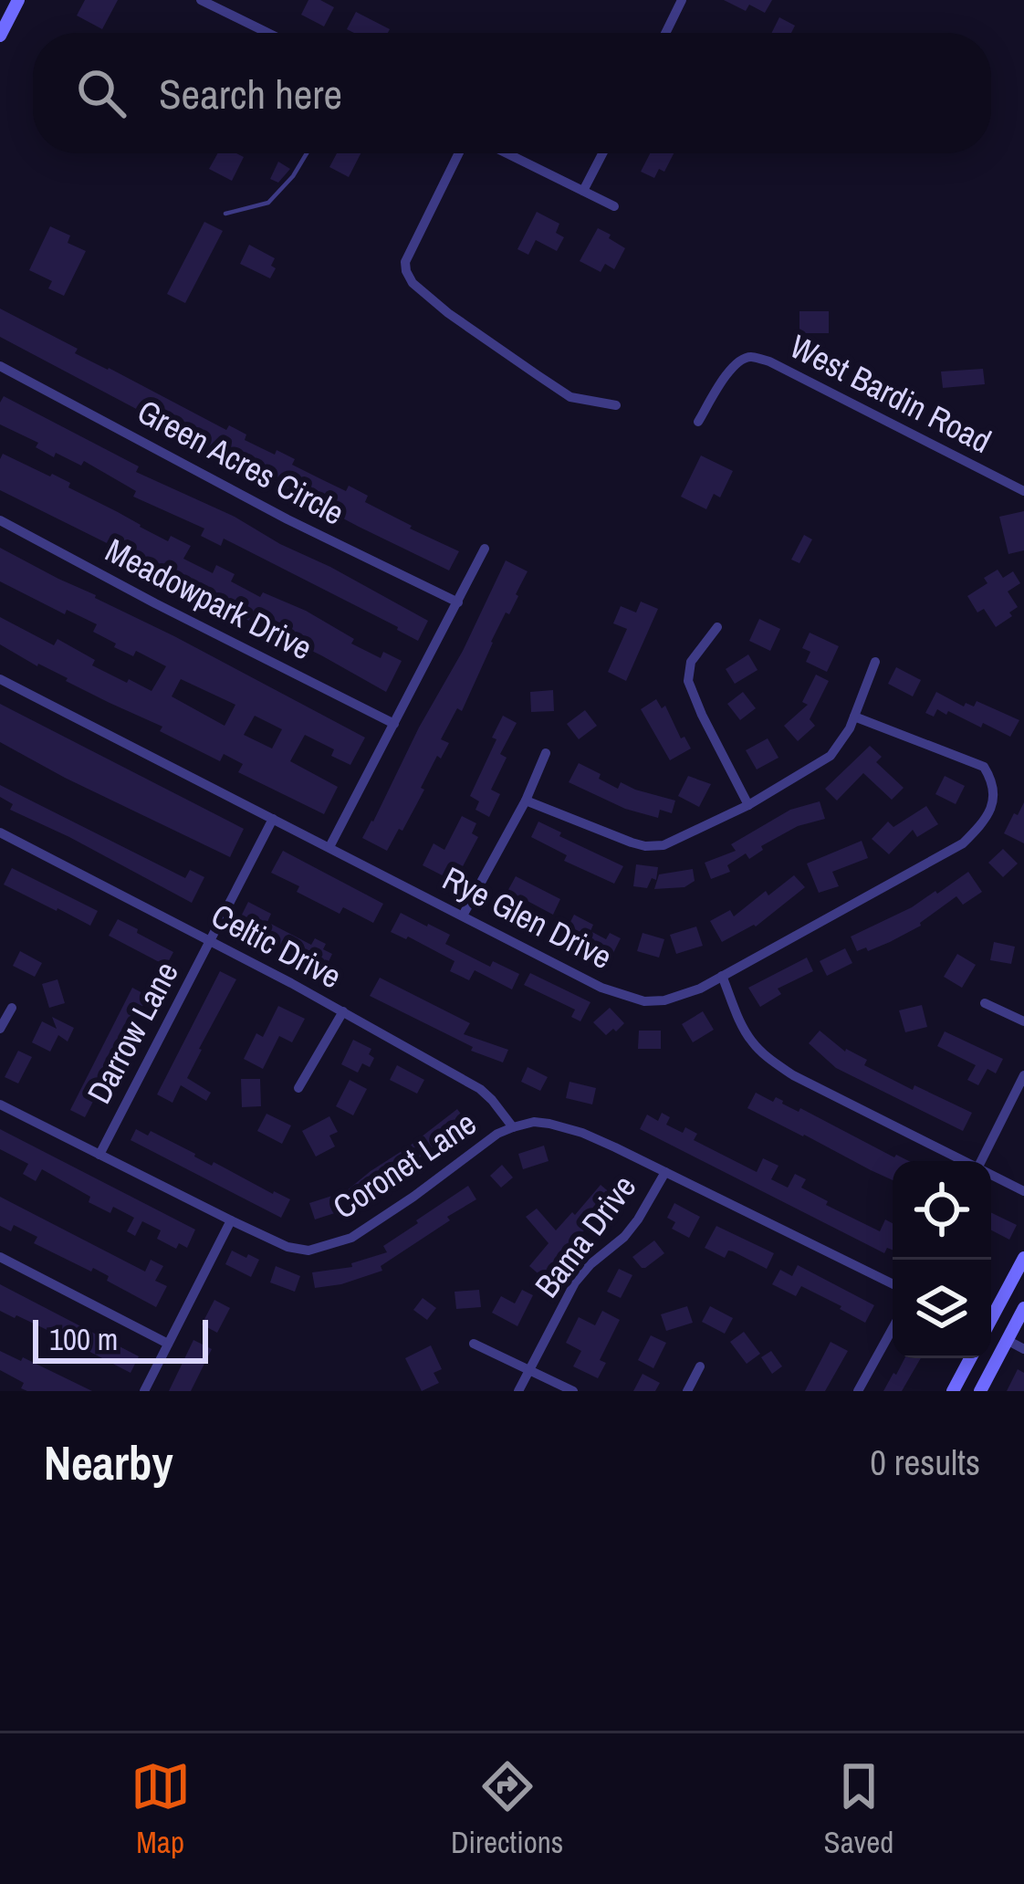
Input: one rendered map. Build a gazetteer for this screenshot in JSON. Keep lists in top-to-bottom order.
{
  "streets": {
    "street": [
      "West Bardin Road",
      "Green Acres Circle",
      "Meadowpark Drive",
      "Rye Glen Drive",
      "Celtic Drive",
      "Darrow Lane",
      "Coronet Lane",
      "Bama Drive"
    ]
  },
  "crossings": [
    ["Rye Glen Drive", "Darrow Lane"],
    ["Celtic Drive", "Darrow Lane"],
    ["Celtic Drive", "Coronet Lane"],
    ["Darrow Lane", "Coronet Lane"],
    ["Coronet Lane", "Bama Drive"]
  ],
  "scale_bar": "100 m",
  "page": {
    "search": "Search here",
    "scale": "100 m",
    "heading": ["Nearby", "0 results"],
    "nav": ["Map", "Directions", "Saved"]
  }
}
